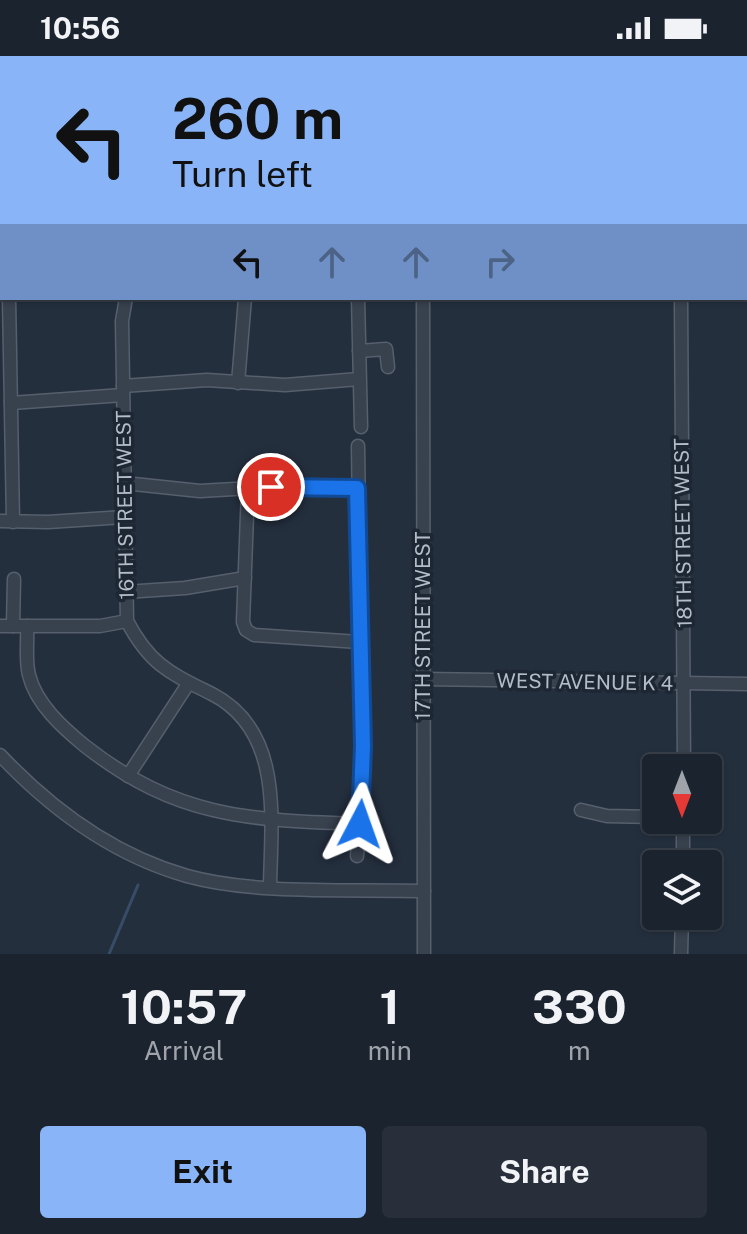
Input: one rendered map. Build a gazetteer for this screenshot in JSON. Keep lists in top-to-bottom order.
{
  "streets": {
    "street": [
      "16TH STREET WEST",
      "18TH STREET WEST",
      "17TH STREET WEST",
      "WEST AVENUE K 4"
    ]
  },
  "crossings": [
    ["18TH STREET WEST", "WEST AVENUE K 4"],
    ["17TH STREET WEST", "WEST AVENUE K 4"]
  ],
  "north": "bottom",
  "page": {
    "status": "10:56",
    "turn": ["260 m", "Turn left"],
    "eta": [
      "10:57",
      "Arrival",
      "1",
      "min",
      "330",
      "m"
    ],
    "buttons": ["Exit", "Share"]
  }
}
